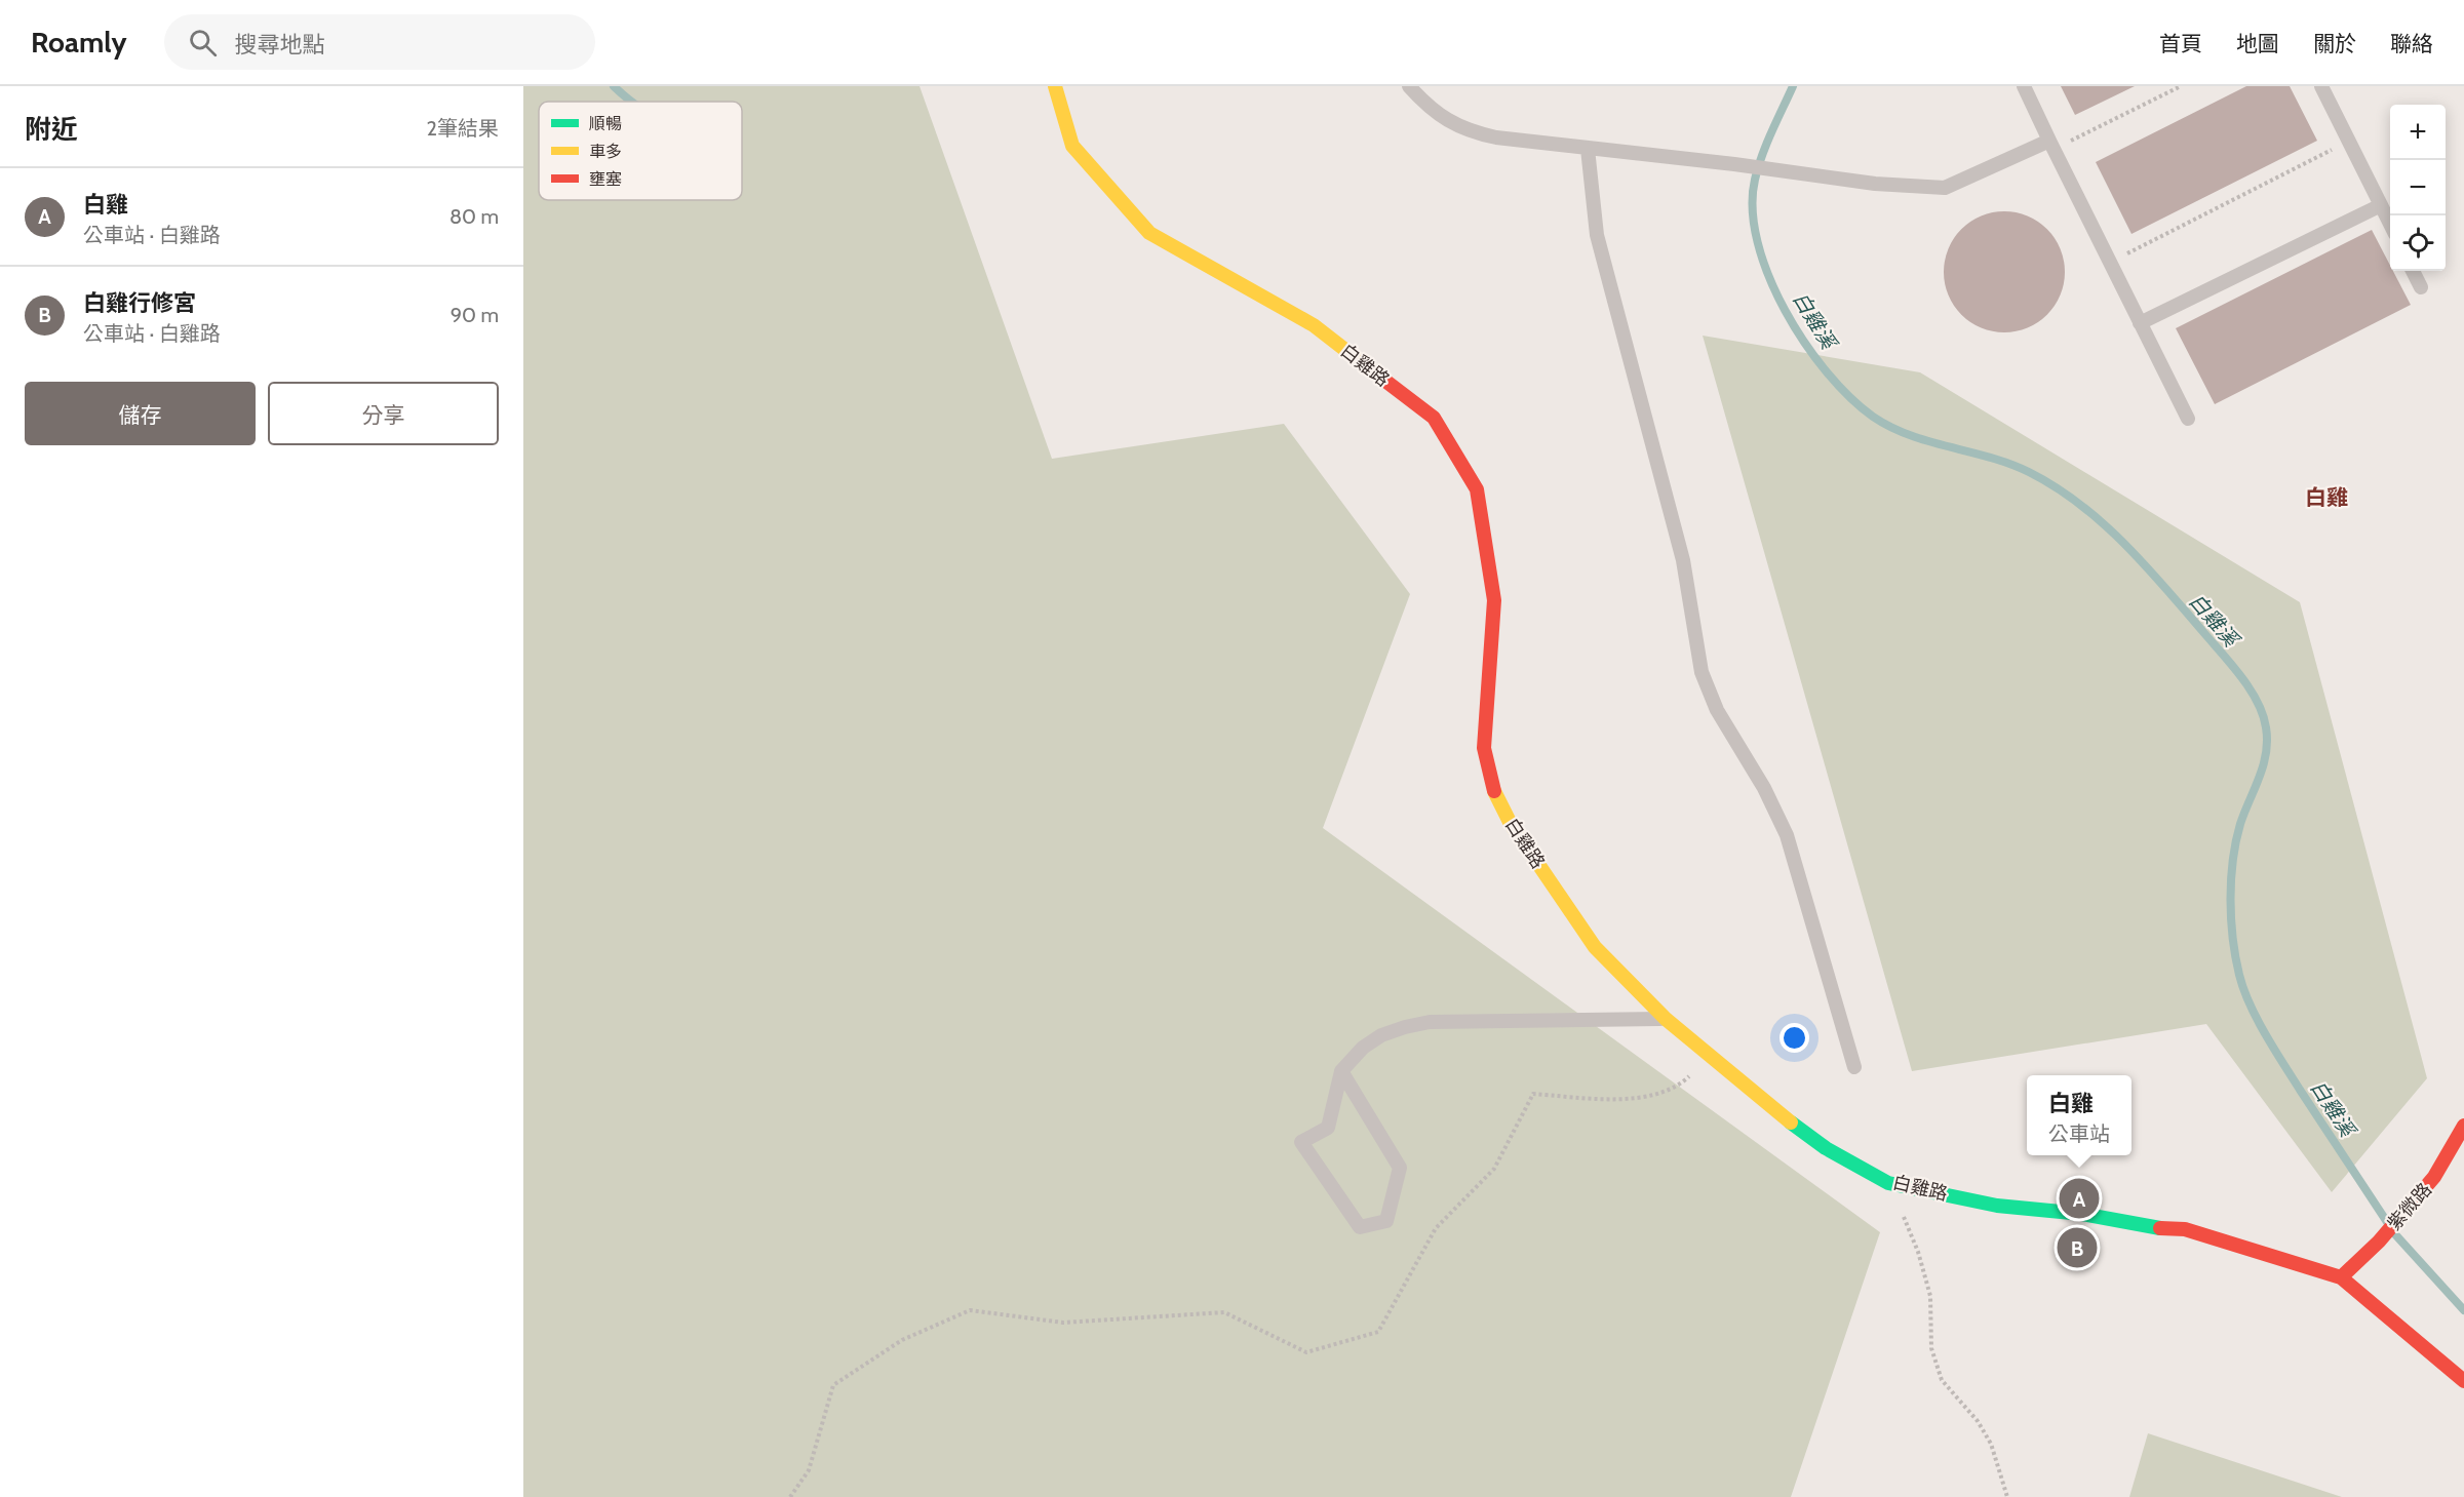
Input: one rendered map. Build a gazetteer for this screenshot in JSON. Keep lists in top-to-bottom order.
{
  "streets": {
    "street": ["白雞路", "紫微路"]
  },
  "crossings": [
    ["白雞路", "紫微路"]
  ],
  "districts": ["白雞"],
  "water": ["白雞溪"],
  "legend": ["順暢", "車多", "壅塞"],
  "page": {
    "header": "Roamly",
    "search": "搜尋地點",
    "nav": [
      "首頁",
      "地圖",
      "關於",
      "聯絡"
    ],
    "heading": ["附近", "2筆結果"],
    "map_buttons": ["+", "−"],
    "list": [
      {
        "mark": "A",
        "name": "白雞",
        "note": "公車站 · 白雞路",
        "value": "80 m"
      },
      {
        "mark": "B",
        "name": "白雞行修宮",
        "note": "公車站 · 白雞路",
        "value": "90 m"
      }
    ],
    "buttons": ["儲存", "分享"],
    "popup": ["白雞", "公車站"],
    "pins": ["A", "B"]
  }
}
